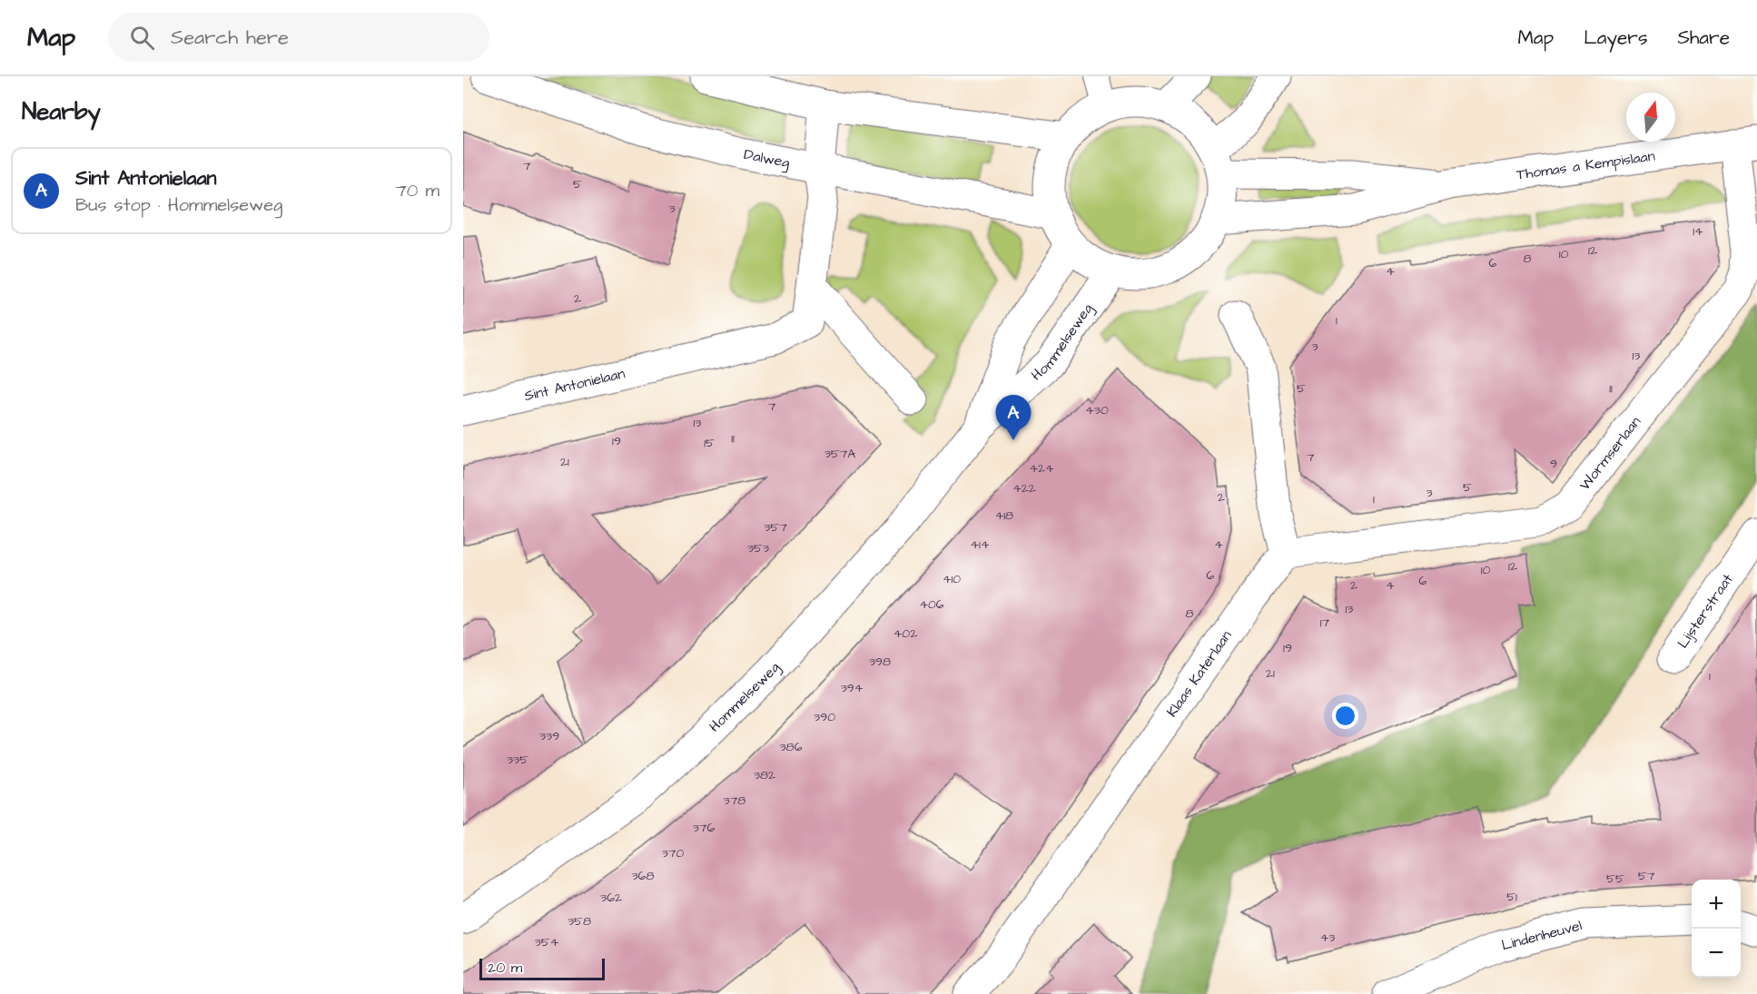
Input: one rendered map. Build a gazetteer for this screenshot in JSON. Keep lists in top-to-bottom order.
{
  "streets": {
    "street": [
      "Dalweg",
      "Thomas a Kempislaan",
      "Hommelseweg",
      "Sint Antonielaan",
      "Wormserlaan",
      "Lijsterstraat",
      "Klaas Katerlaan",
      "Lindenheuvel"
    ]
  },
  "crossings": [
    ["Dalweg", "Thomas a Kempislaan"],
    ["Dalweg", "Hommelseweg"],
    ["Dalweg", "Sint Antonielaan"],
    ["Thomas a Kempislaan", "Hommelseweg"],
    ["Thomas a Kempislaan", "Wormserlaan"],
    ["Wormserlaan", "Klaas Katerlaan"]
  ],
  "house_numbers": [
    "7",
    "5",
    "3",
    "14",
    "12",
    "10",
    "8",
    "6",
    "4",
    "2",
    "1",
    "3",
    "13",
    "5",
    "11",
    "7",
    "430",
    "13",
    "11",
    "19",
    "15",
    "357A",
    "7",
    "21",
    "9",
    "424",
    "5",
    "422",
    "3",
    "2",
    "1",
    "418",
    "357",
    "414",
    "4",
    "353",
    "12",
    "10",
    "6",
    "410",
    "6",
    "2",
    "4",
    "406",
    "13",
    "8",
    "17",
    "402",
    "19",
    "398",
    "21",
    "1",
    "394",
    "390",
    "339",
    "386",
    "335",
    "382",
    "378",
    "376",
    "370",
    "368",
    "57",
    "55",
    "51",
    "362",
    "358",
    "43",
    "354"
  ],
  "scale_bar": "20 m",
  "north": "top",
  "page": {
    "header": "Map",
    "search": "Search here",
    "nav": ["Map", "Layers", "Share"],
    "heading": "Nearby",
    "list": [
      {
        "mark": "A",
        "name": "Sint Antonielaan",
        "note": "Bus stop · Hommelseweg",
        "value": "70 m"
      }
    ],
    "pins": "A",
    "map_buttons": ["+", "−"],
    "scale": "20 m"
  }
}
